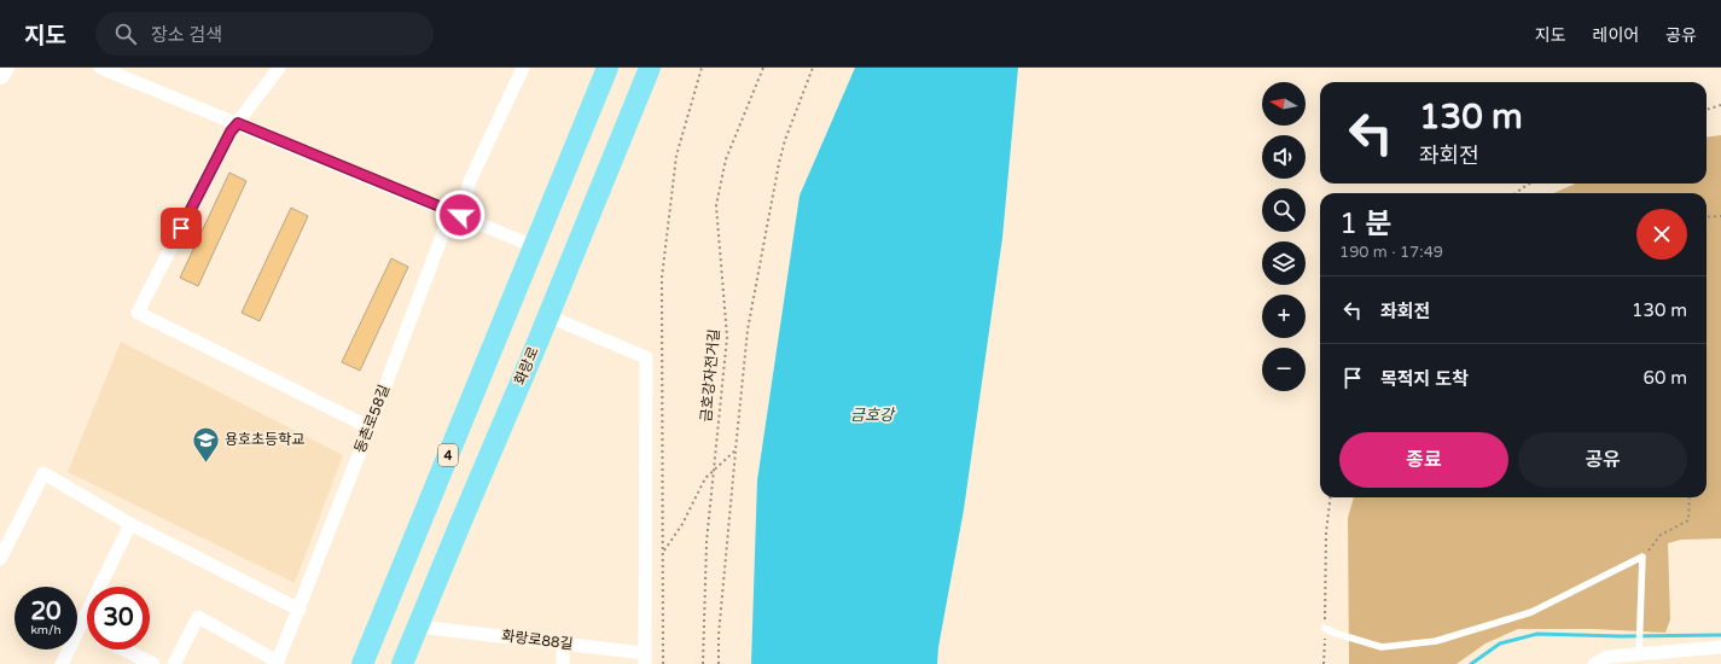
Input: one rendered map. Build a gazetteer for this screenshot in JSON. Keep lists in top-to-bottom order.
{
  "streets": {
    "main road": ["화랑로", "4"],
    "street": ["동촌로58길", "화랑로88길"],
    "path": ["금호강자전거길"]
  },
  "crossings": [
    ["화랑로", "화랑로88길"]
  ],
  "water": ["금호강"],
  "places": {
    "school or university": ["용호초등학교"]
  },
  "north": "left",
  "page": {
    "header": "지도",
    "search": "장소 검색",
    "nav": ["지도", "레이어", "공유"],
    "map_buttons": ["+", "−"],
    "turn": ["130 m", "좌회전"],
    "heading": ["1 분", "190 m · 17:49"],
    "list": [
      {
        "name": "좌회전",
        "value": "130 m"
      },
      {
        "name": "목적지 도착",
        "value": "60 m"
      }
    ],
    "buttons": ["종료", "공유"],
    "speed": "20 km/h",
    "limit": "30"
  }
}
